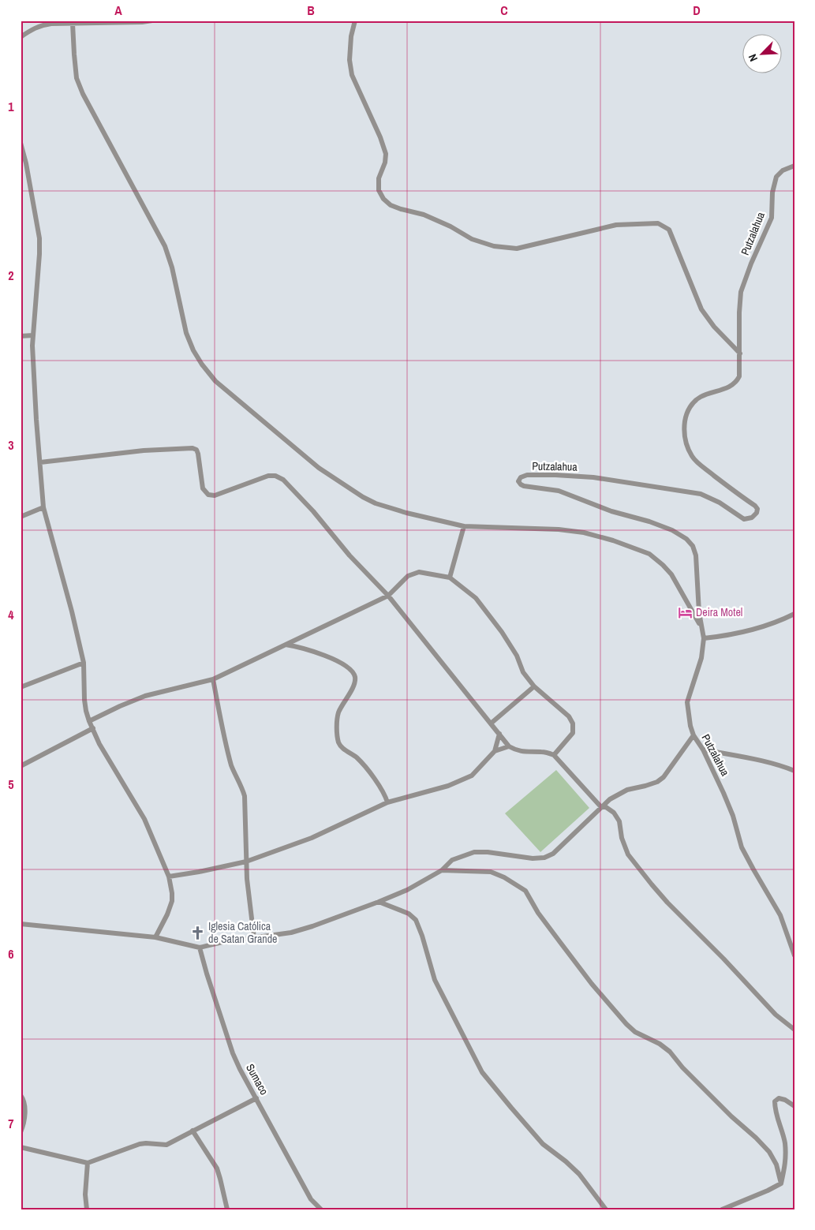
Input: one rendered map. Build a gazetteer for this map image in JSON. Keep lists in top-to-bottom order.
{
  "streets": {
    "street": ["Putzalahua", "Sumaco"]
  },
  "places": {
    "hotel": ["Deira Motel"],
    "church": ["Iglesia Católica de Satan Grande"]
  },
  "north": "bottom left",
  "grid": {
    "columns": [
      "A",
      "B",
      "C",
      "D"
    ],
    "rows": [
      "1",
      "2",
      "3",
      "4",
      "5",
      "6",
      "7"
    ]
  }
}
